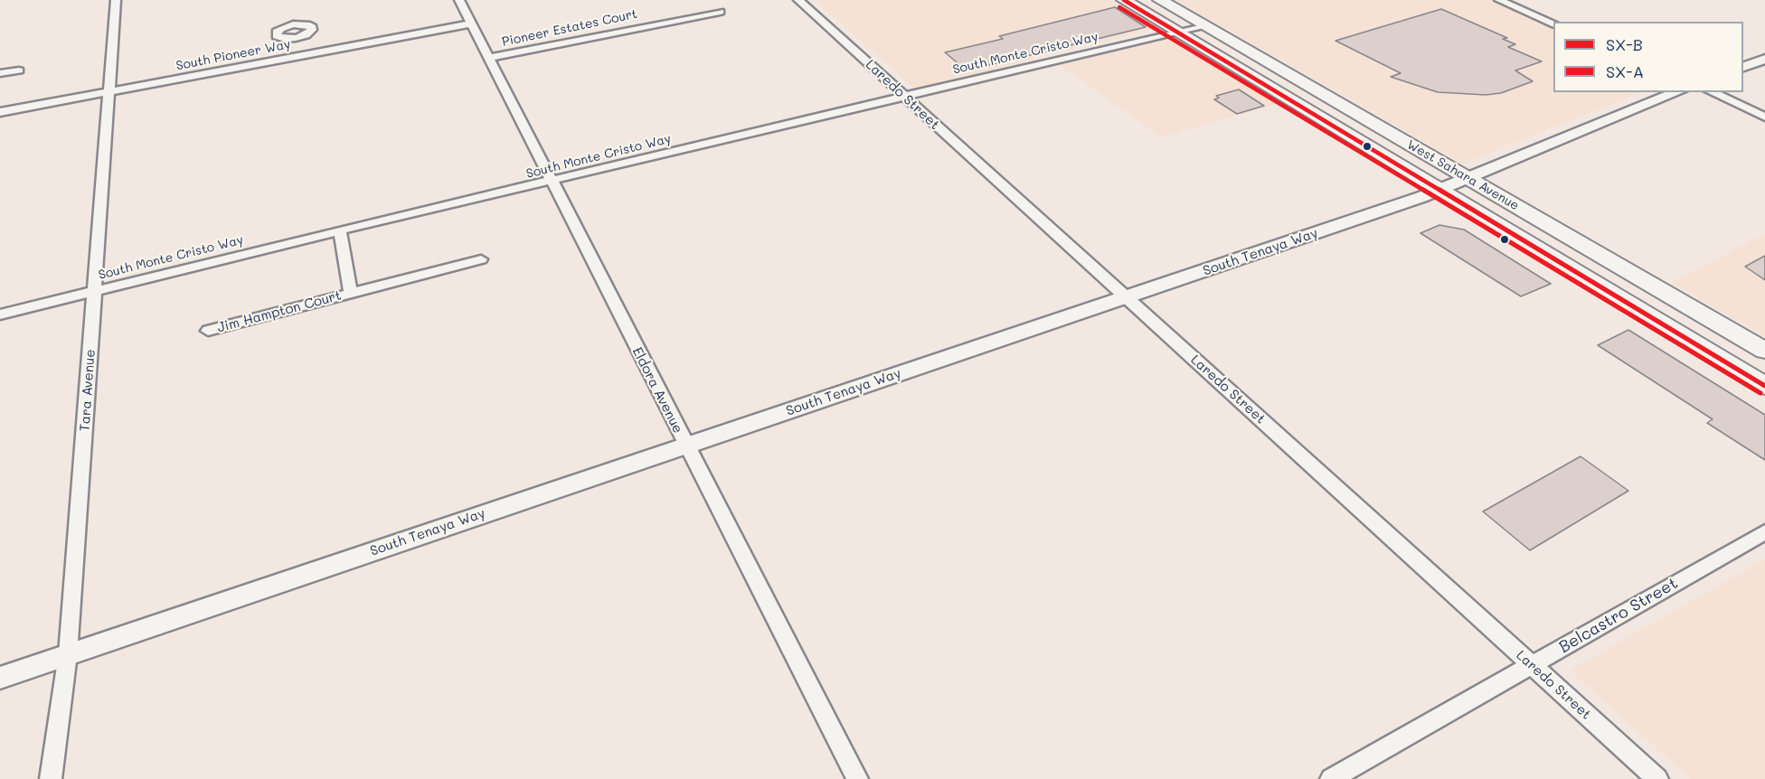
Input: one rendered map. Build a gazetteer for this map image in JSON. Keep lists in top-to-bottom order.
{
  "streets": {
    "main road": ["West Sahara Avenue"],
    "street": [
      "Pioneer Estates Court",
      "South Monte Cristo Way",
      "South Pioneer Way",
      "Laredo Street",
      "South Tenaya Way",
      "Jim Hampton Court",
      "Tara Avenue",
      "Eldora Avenue",
      "Belcastro Street"
    ]
  },
  "crossings": [
    ["Pioneer Estates Court", "Eldora Avenue"],
    ["South Monte Cristo Way", "Laredo Street"],
    ["South Monte Cristo Way", "West Sahara Avenue"],
    ["South Monte Cristo Way", "Jim Hampton Court"],
    ["South Monte Cristo Way", "Tara Avenue"],
    ["South Monte Cristo Way", "Eldora Avenue"],
    ["South Pioneer Way", "Tara Avenue"],
    ["South Pioneer Way", "Eldora Avenue"],
    ["Laredo Street", "South Tenaya Way"],
    ["Laredo Street", "Belcastro Street"],
    ["West Sahara Avenue", "South Tenaya Way"],
    ["South Tenaya Way", "Tara Avenue"],
    ["South Tenaya Way", "Eldora Avenue"]
  ],
  "lines": ["transit line SX-B", "transit line SX-A"],
  "legend": ["SX-B", "SX-A"]
}
